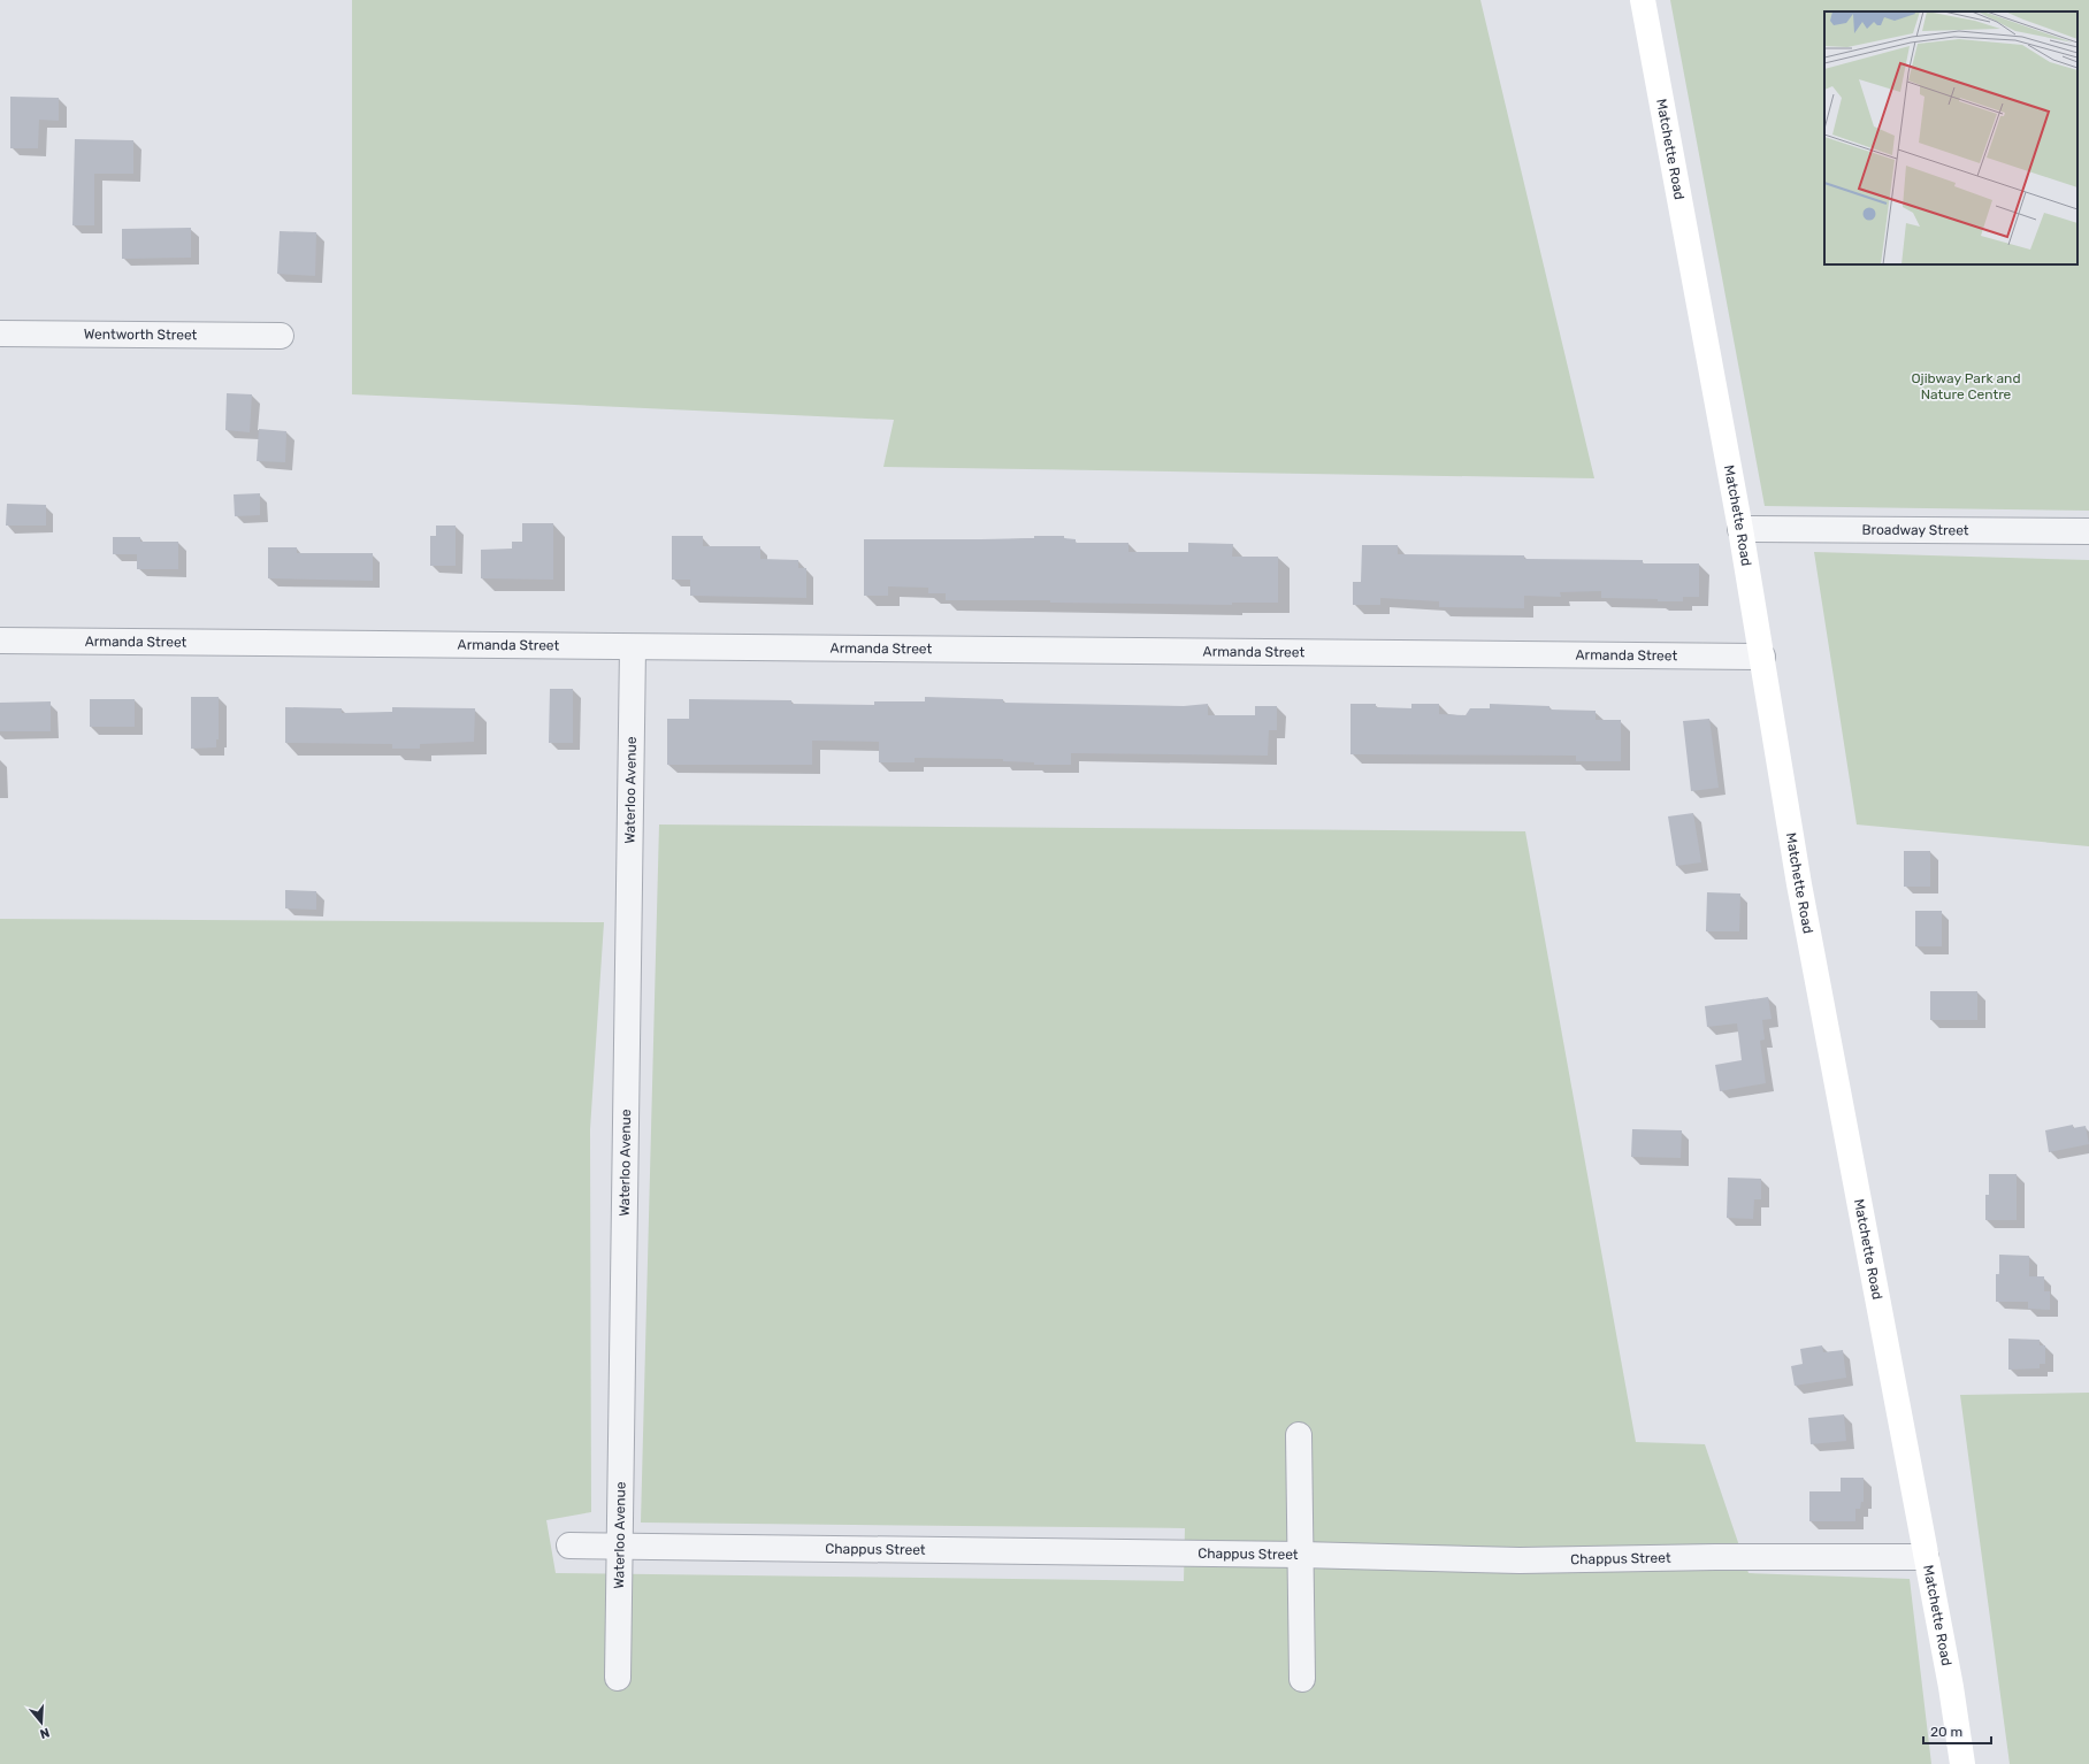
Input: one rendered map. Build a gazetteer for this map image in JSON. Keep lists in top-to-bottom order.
{
  "streets": {
    "street": [
      "Matchette Road",
      "Wentworth Street",
      "Broadway Street",
      "Armanda Street",
      "Waterloo Avenue",
      "Chappus Street"
    ]
  },
  "crossings": [
    ["Matchette Road", "Broadway Street"],
    ["Matchette Road", "Armanda Street"],
    ["Matchette Road", "Chappus Street"],
    ["Armanda Street", "Waterloo Avenue"],
    ["Waterloo Avenue", "Chappus Street"]
  ],
  "parks": ["Ojibway Park and Nature Centre"],
  "scale_bar": "20 m",
  "north": "bottom"
}
